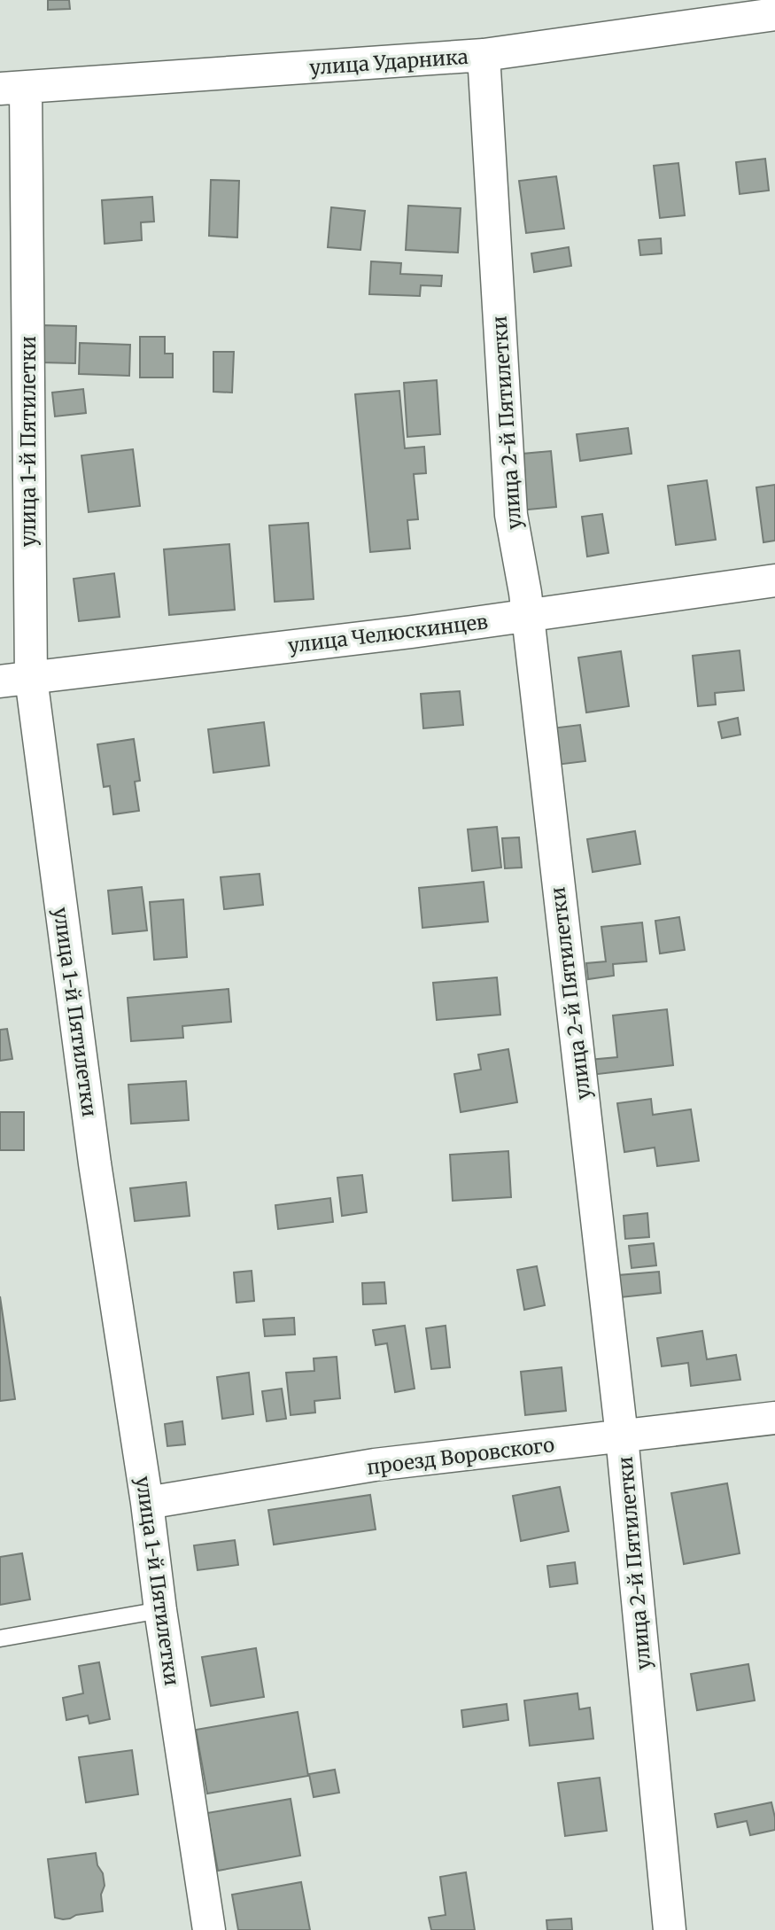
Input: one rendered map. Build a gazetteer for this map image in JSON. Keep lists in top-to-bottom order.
{
  "streets": {
    "street": [
      "улица Ударника",
      "улица 2-й Пятилетки",
      "улица 1-й Пятилетки",
      "улица Челюскинцев",
      "проезд Воровского"
    ]
  },
  "crossings": [
    ["улица Ударника", "улица 2-й Пятилетки"],
    ["улица Ударника", "улица 1-й Пятилетки"],
    ["улица 2-й Пятилетки", "улица Челюскинцев"],
    ["улица 2-й Пятилетки", "проезд Воровского"],
    ["улица 1-й Пятилетки", "улица Челюскинцев"],
    ["улица 1-й Пятилетки", "проезд Воровского"]
  ]
}
